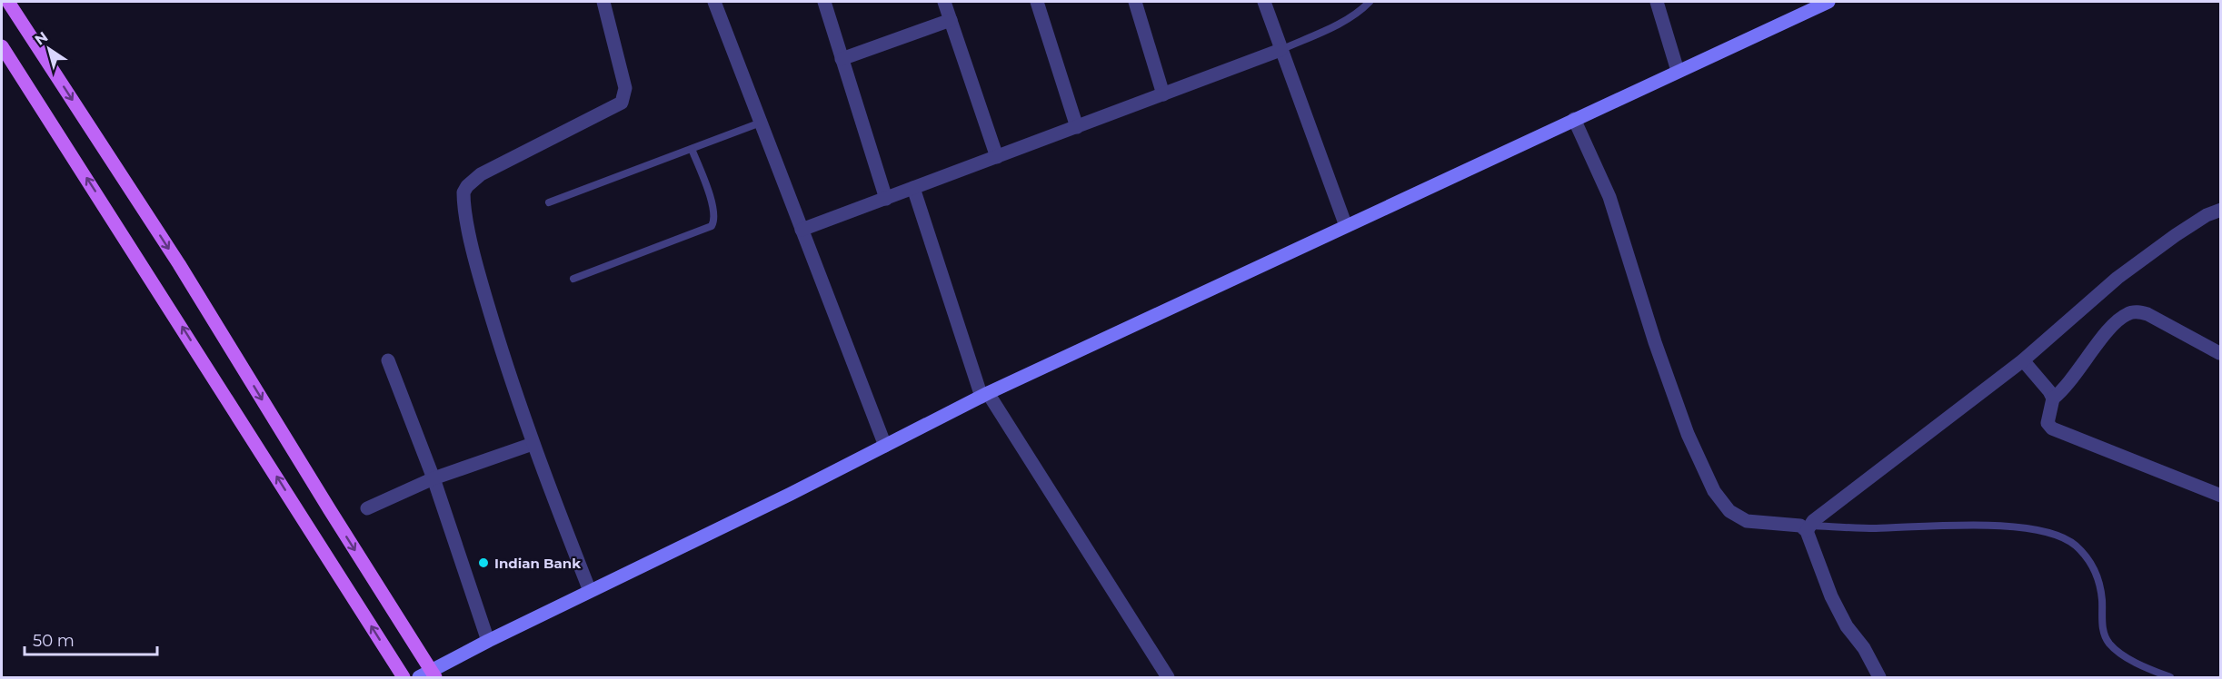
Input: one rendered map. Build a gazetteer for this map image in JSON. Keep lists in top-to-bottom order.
{
  "places": ["Indian Bank"],
  "scale_bar": "50 m",
  "north": "top left"
}
